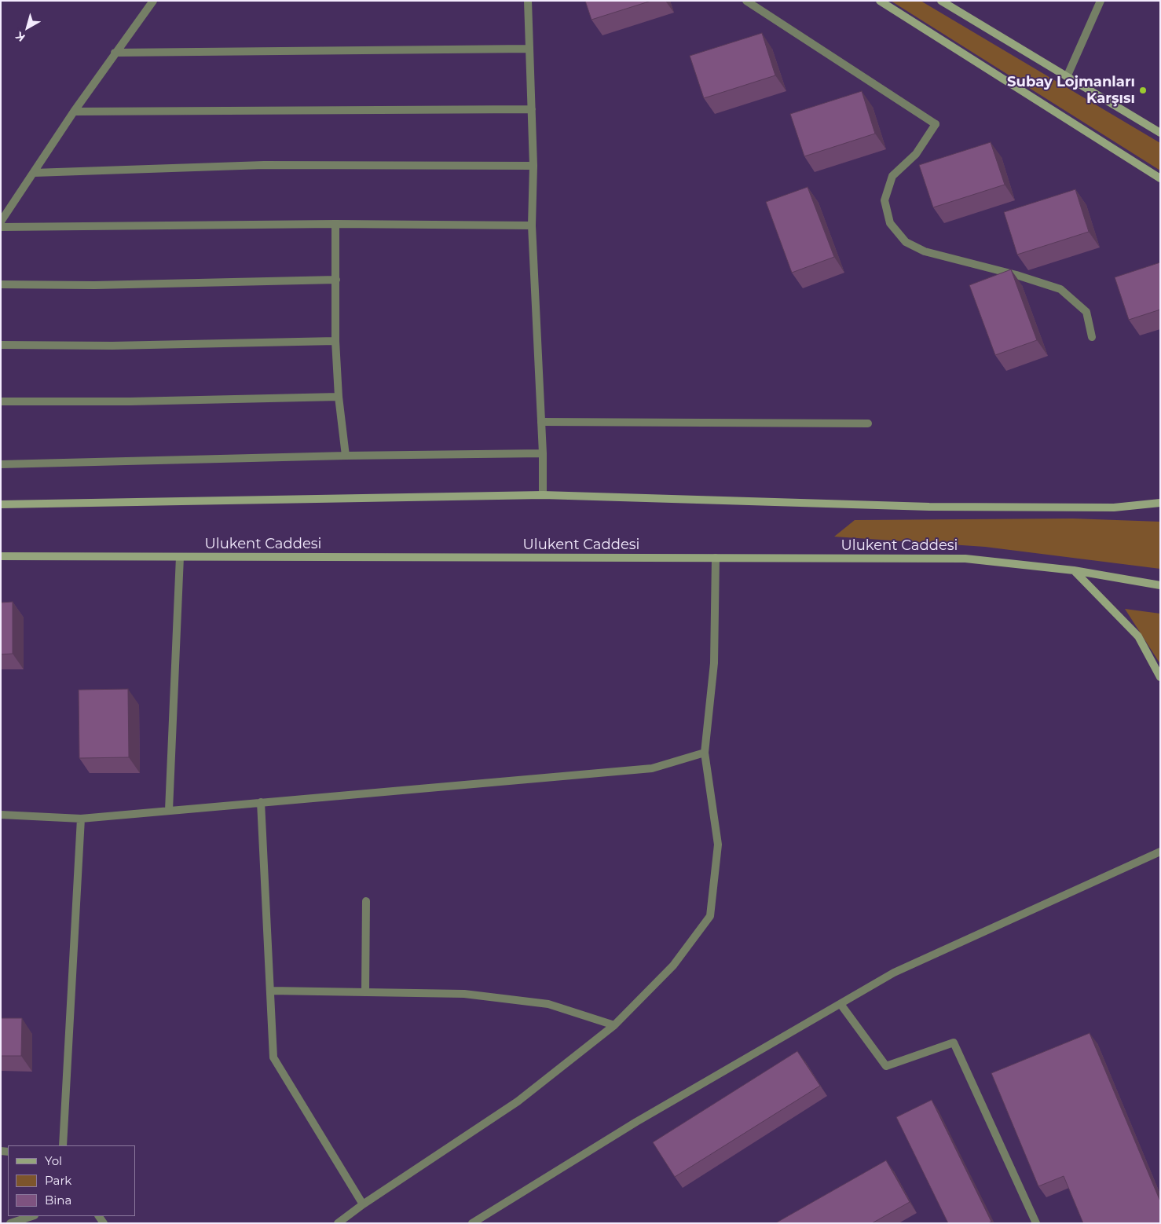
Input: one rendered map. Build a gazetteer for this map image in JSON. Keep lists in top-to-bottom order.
{
  "streets": {
    "street": ["Ulukent Caddesi"]
  },
  "places": ["Subay Lojmanları Karşısı"],
  "legend": ["Yol", "Park", "Bina"],
  "north": "bottom left"
}
